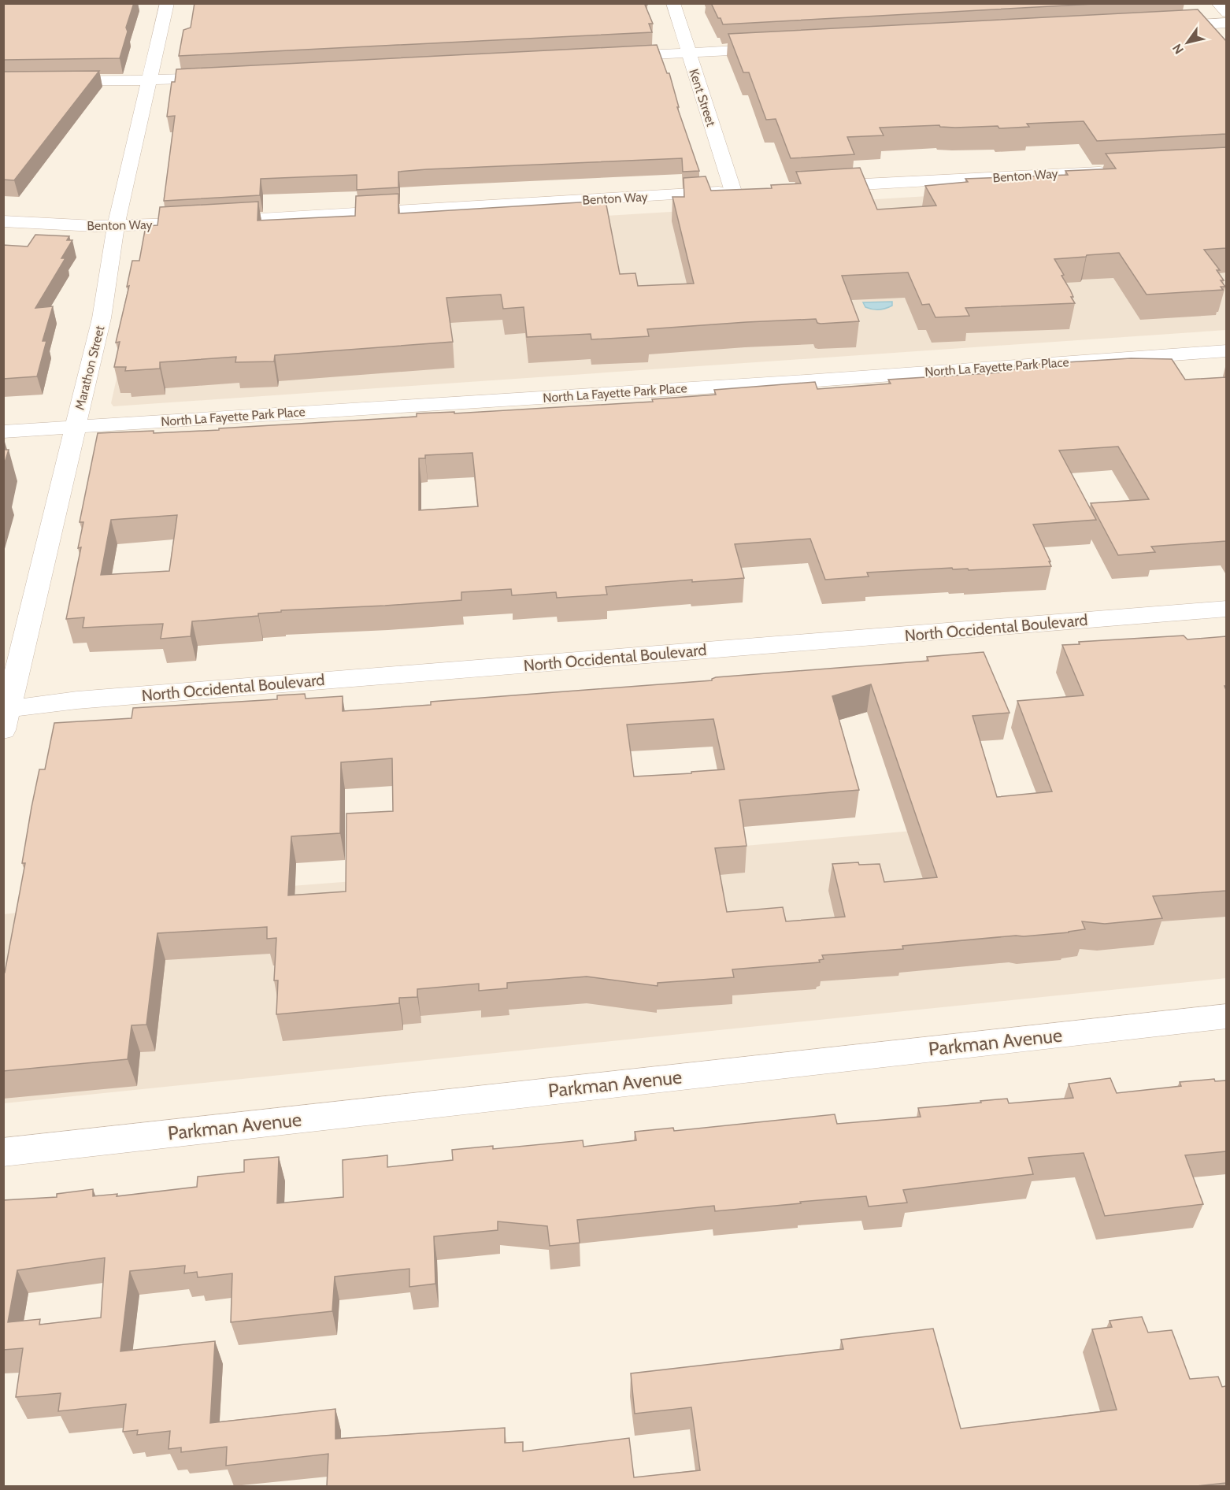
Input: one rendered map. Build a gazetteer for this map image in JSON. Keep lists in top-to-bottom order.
{
  "streets": {
    "street": [
      "Kent Street",
      "Benton Way",
      "North La Fayette Park Place",
      "Marathon Street",
      "North Occidental Boulevard",
      "Parkman Avenue"
    ]
  },
  "crossings": [
    ["Kent Street", "Benton Way"],
    ["Benton Way", "Marathon Street"],
    ["North La Fayette Park Place", "Marathon Street"],
    ["Marathon Street", "North Occidental Boulevard"]
  ],
  "north": "bottom left"
}
